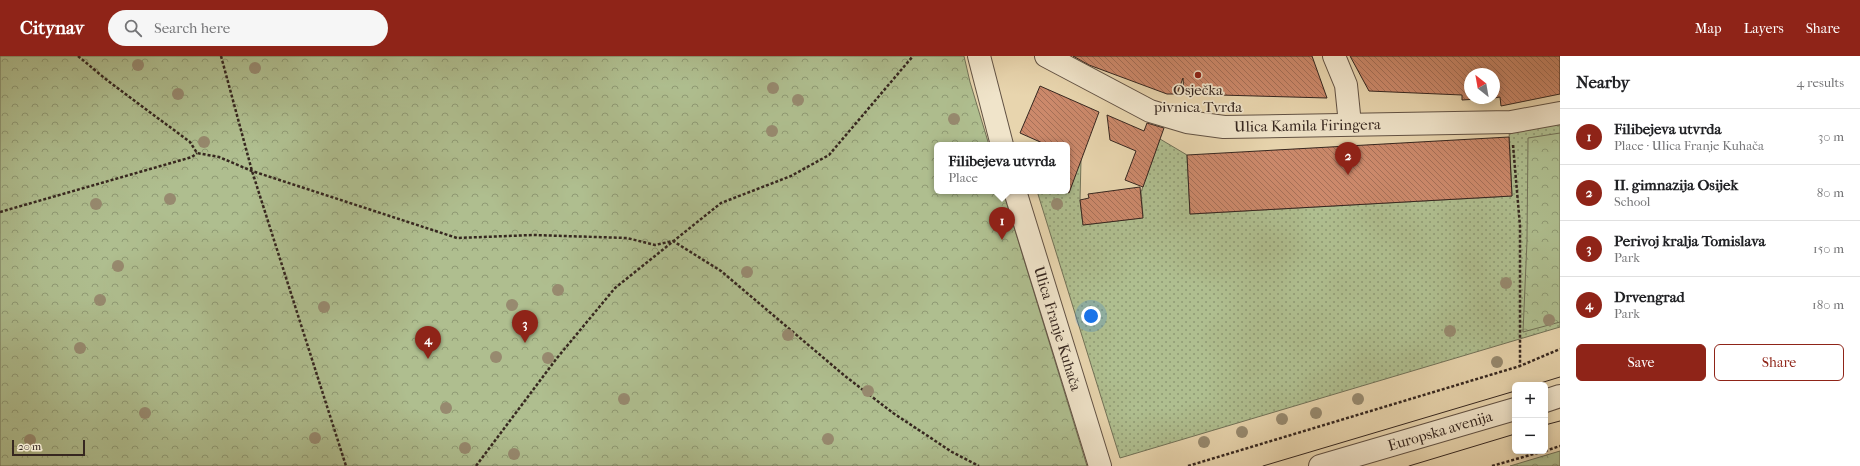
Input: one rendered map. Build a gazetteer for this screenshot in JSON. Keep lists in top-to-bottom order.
{
  "streets": {
    "street": ["Ulica Kamila Firingera", "Ulica Franje Kuhača", "Europska avenija"]
  },
  "places": ["Osječka pivnica Tvrđa"],
  "scale_bar": "20 m",
  "north": "top left",
  "page": {
    "header": "Citynav",
    "search": "Search here",
    "nav": ["Map", "Layers", "Share"],
    "heading": ["Nearby", "4 results"],
    "list": [
      {
        "mark": "1",
        "name": "Filibejeva utvrda",
        "note": "Place · Ulica Franje Kuhača",
        "value": "30 m"
      },
      {
        "mark": "2",
        "name": "II. gimnazija Osijek",
        "note": "School",
        "value": "80 m"
      },
      {
        "mark": "3",
        "name": "Perivoj kralja Tomislava",
        "note": "Park",
        "value": "150 m"
      },
      {
        "mark": "4",
        "name": "Drvengrad",
        "note": "Park",
        "value": "180 m"
      }
    ],
    "popup": ["Filibejeva utvrda", "Place"],
    "pins": [
      "2",
      "1",
      "3",
      "4"
    ],
    "buttons": ["Save", "Share"],
    "map_buttons": ["+", "−"],
    "scale": "20 m"
  }
}
